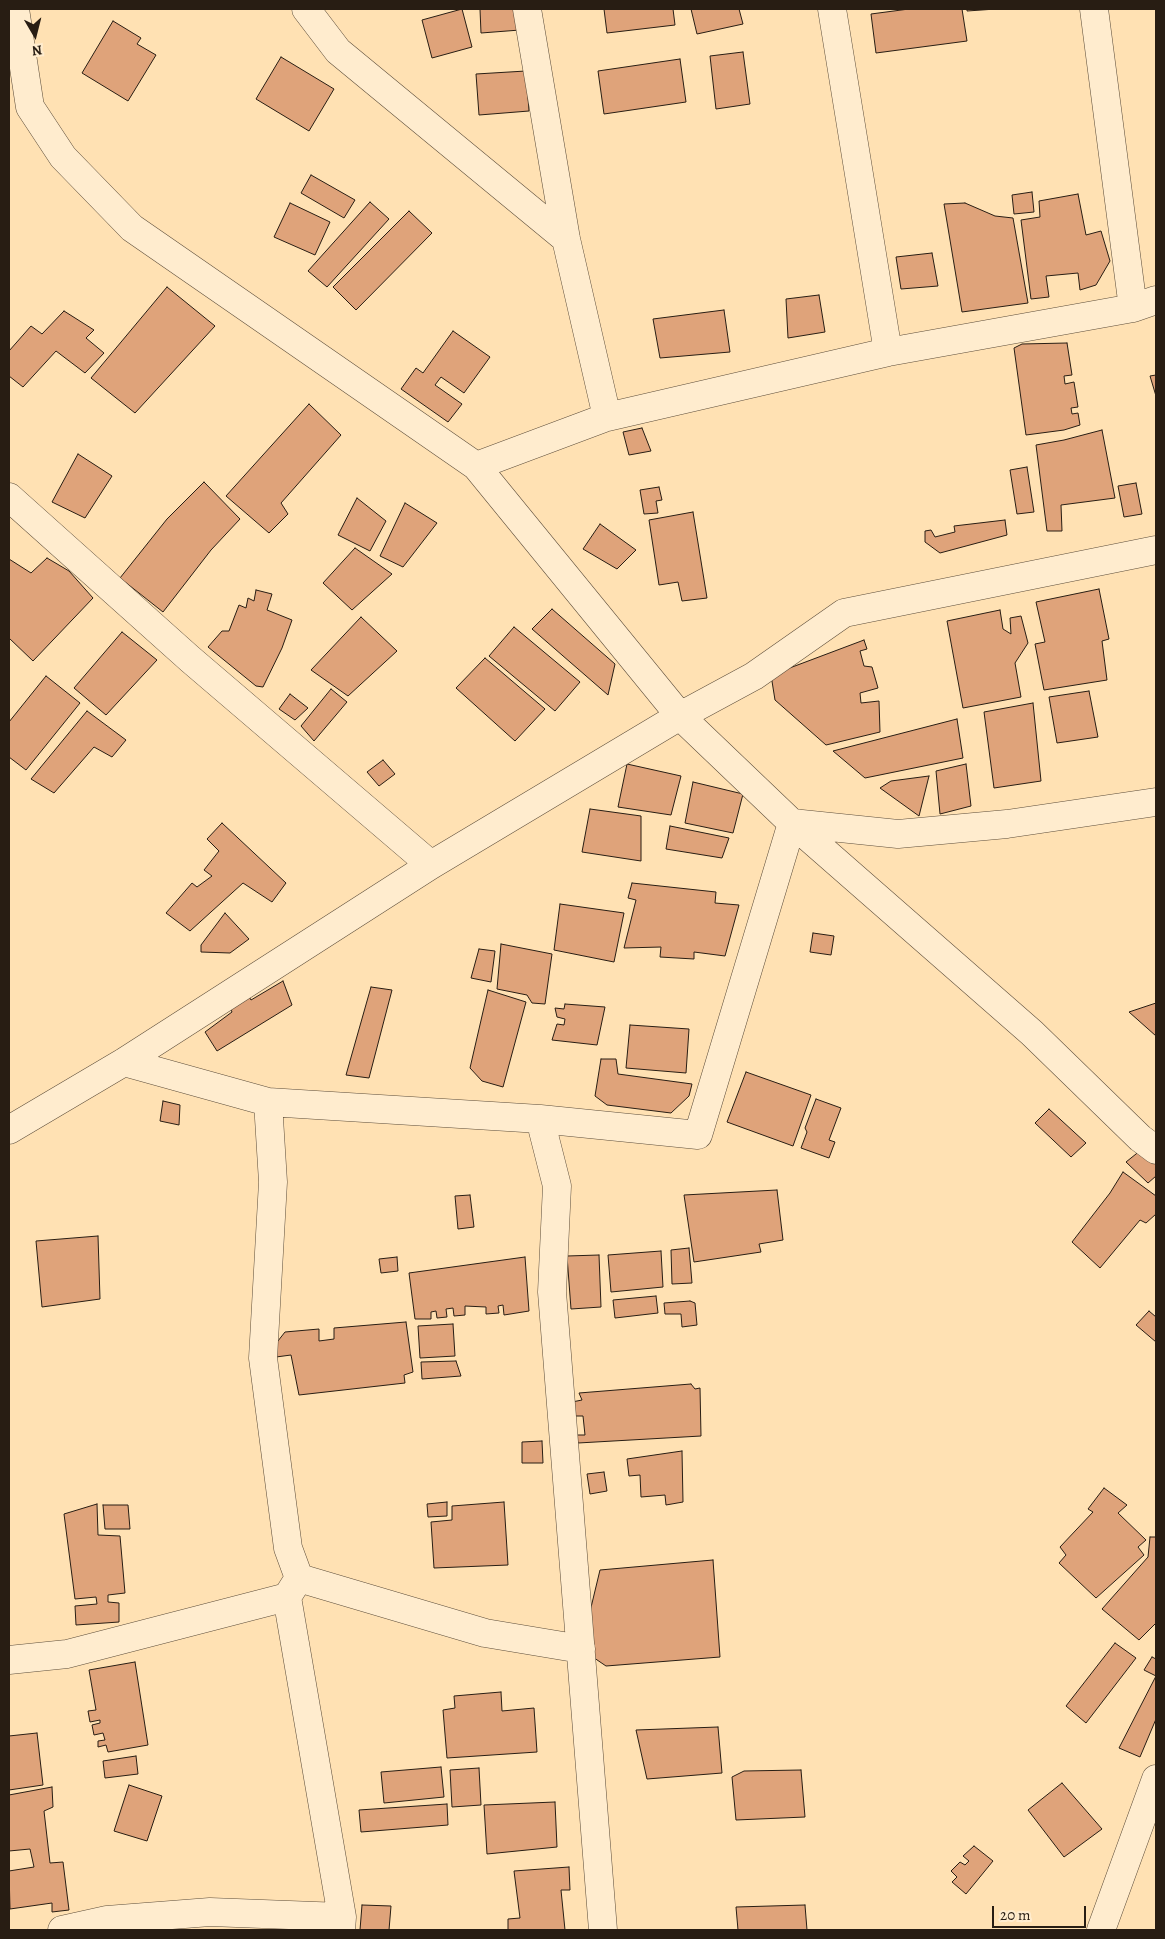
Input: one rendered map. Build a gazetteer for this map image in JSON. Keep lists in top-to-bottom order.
{
  "scale_bar": "20 m",
  "north": "bottom"
}
